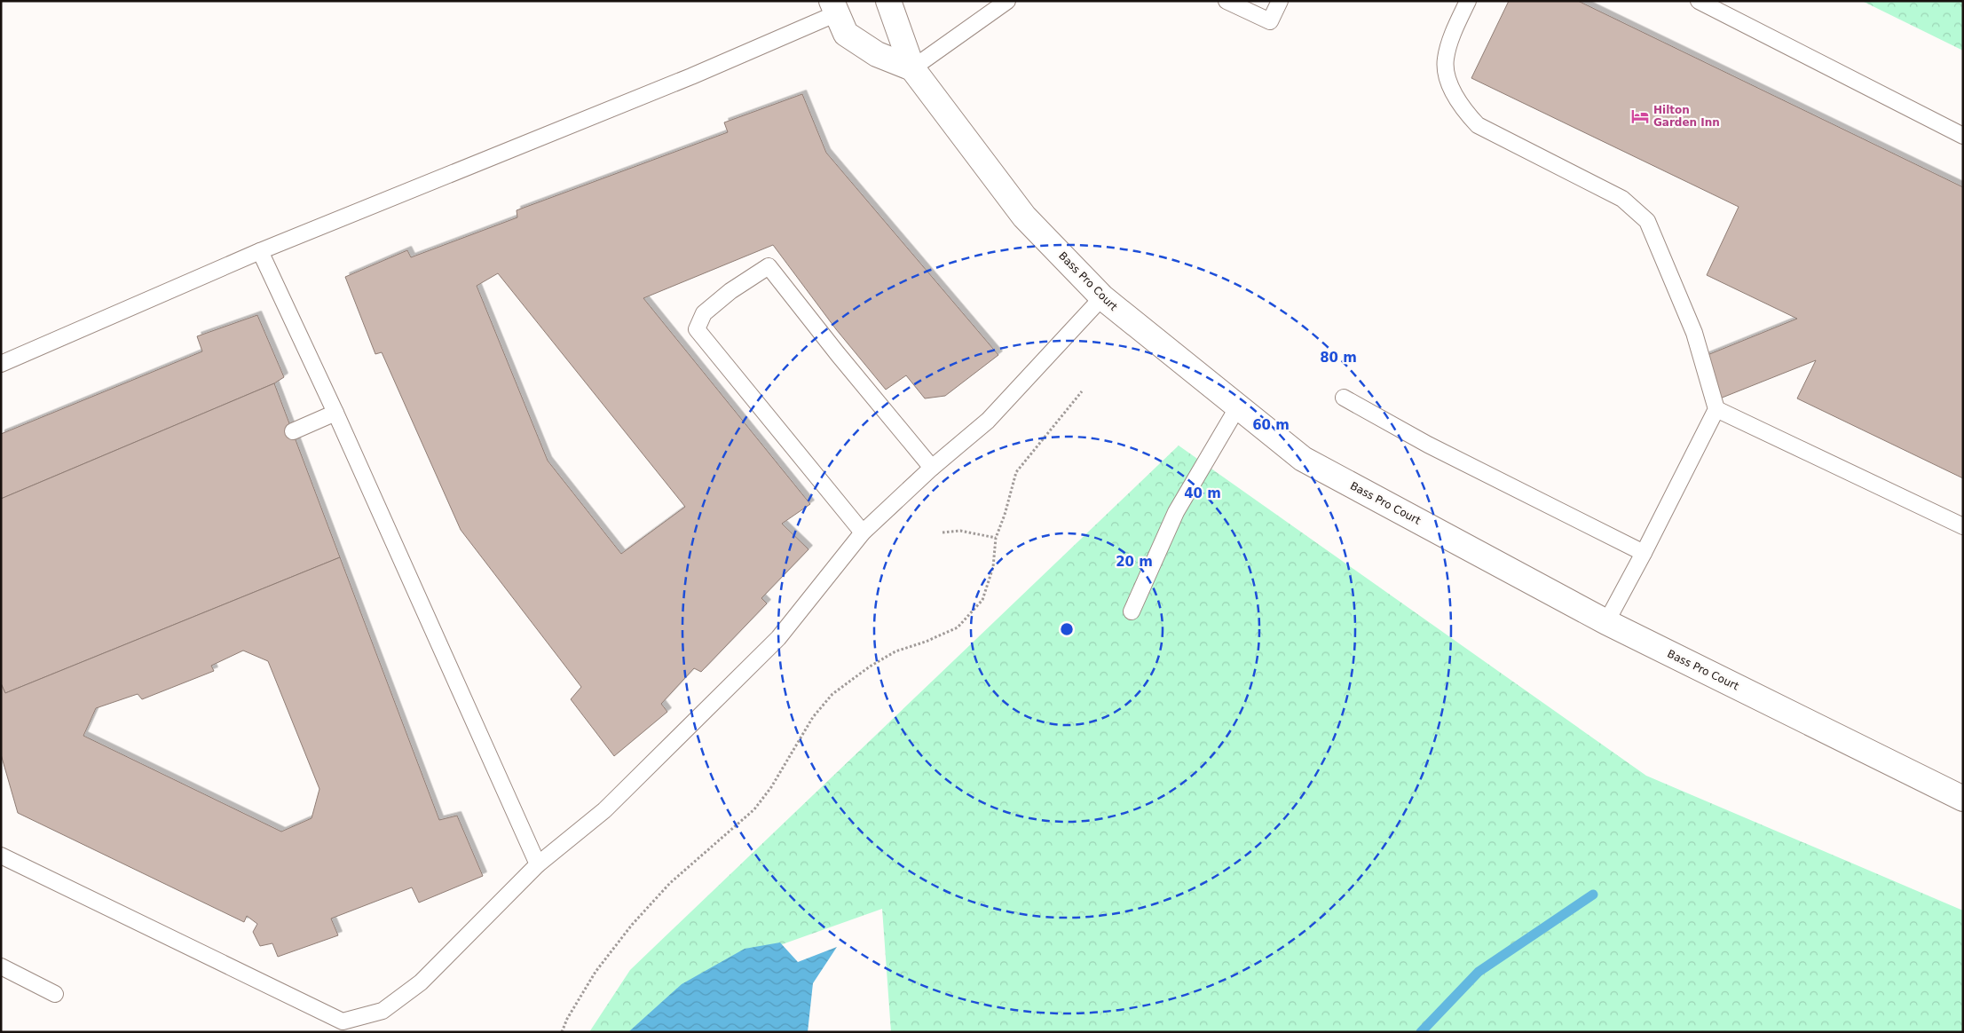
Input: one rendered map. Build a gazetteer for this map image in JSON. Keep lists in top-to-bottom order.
{
  "streets": {
    "street": ["Bass Pro Court"]
  },
  "places": {
    "hotel": ["Hilton Garden Inn"]
  },
  "rings": [
    "80 m",
    "60 m",
    "40 m",
    "20 m"
  ]
}
